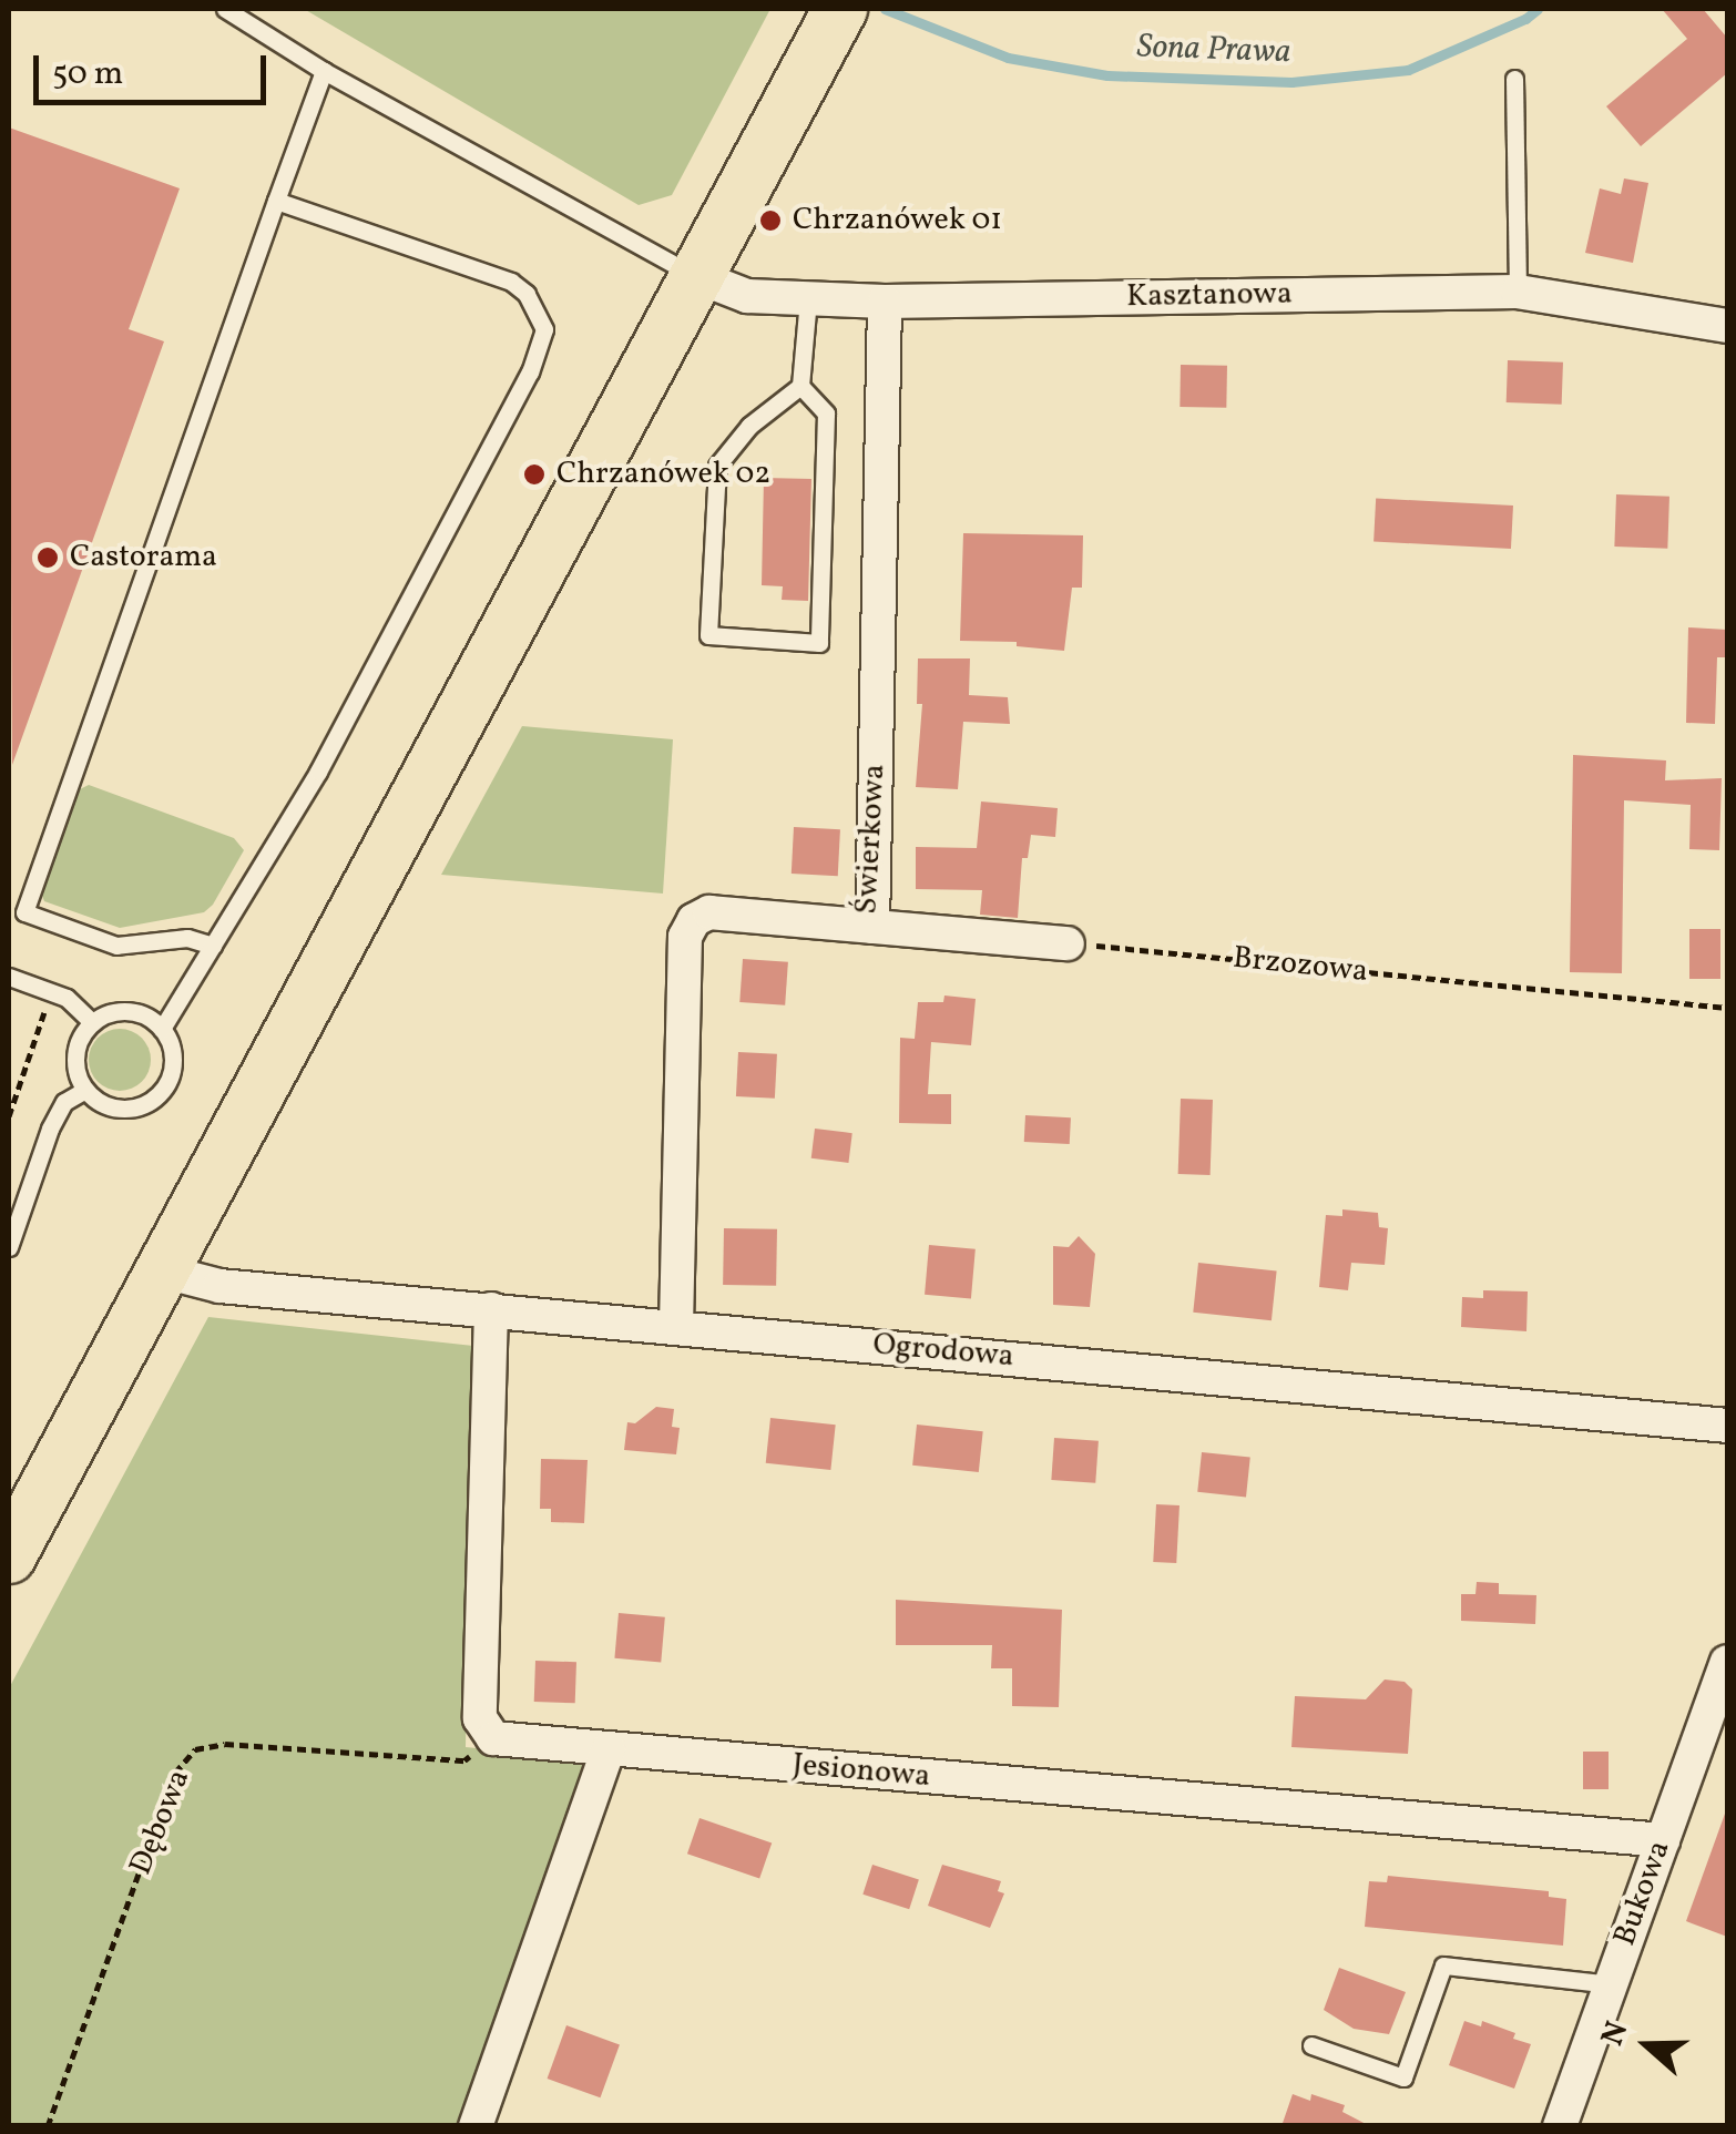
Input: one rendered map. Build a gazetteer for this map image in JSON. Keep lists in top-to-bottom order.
{
  "streets": {
    "street": [
      "Kasztanowa",
      "Świerkowa",
      "Ogrodowa",
      "Jesionowa",
      "Bukowa"
    ],
    "path": ["Brzozowa", "Dębowa"]
  },
  "crossings": [
    ["Kasztanowa", "Świerkowa"],
    ["Świerkowa", "Ogrodowa"],
    ["Jesionowa", "Dębowa"],
    ["Jesionowa", "Bukowa"]
  ],
  "water": ["Sona Prawa"],
  "places": ["Chrzanówek 01", "Chrzanówek 02", "Castorama"],
  "scale_bar": "50 m",
  "north": "left"
}
